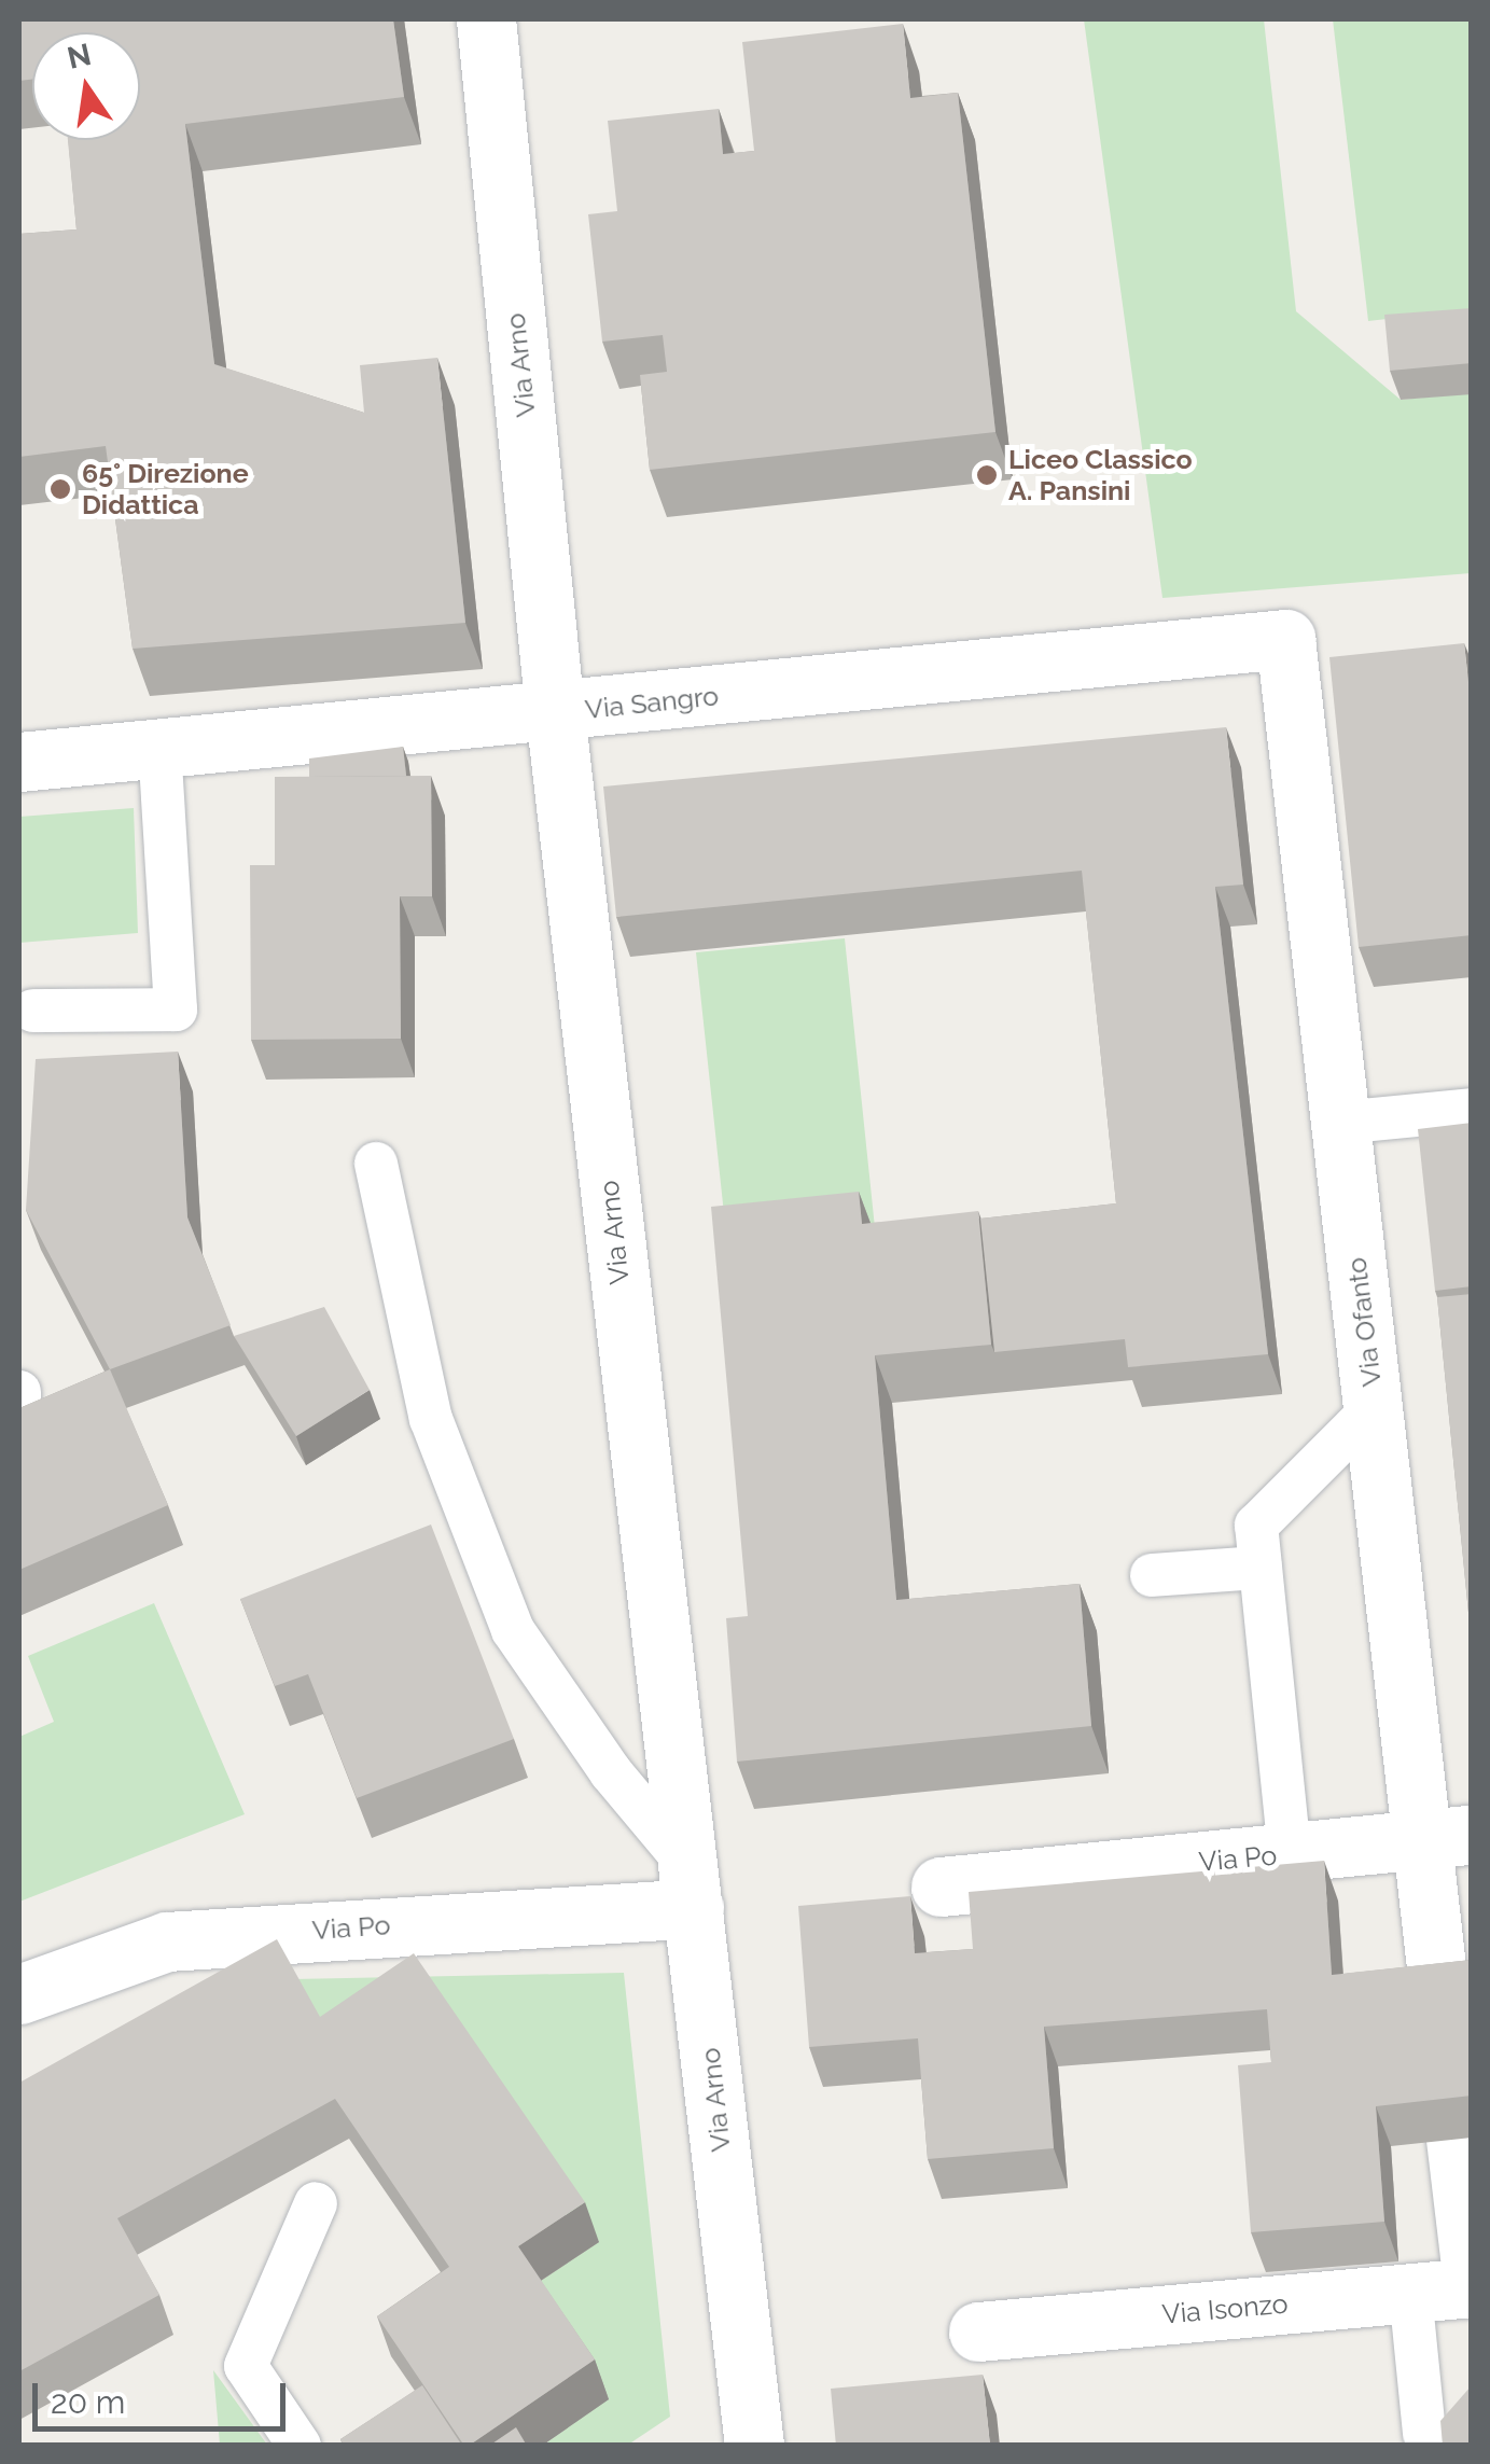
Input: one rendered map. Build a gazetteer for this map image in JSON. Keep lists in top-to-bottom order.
{
  "streets": {
    "street": [
      "Via Arno",
      "Via Sangro",
      "Via Ofanto",
      "Via Po",
      "Via Isonzo"
    ]
  },
  "crossings": [
    ["Via Arno", "Via Sangro"],
    ["Via Arno", "Via Po"],
    ["Via Sangro", "Via Ofanto"],
    ["Via Ofanto", "Via Po"]
  ],
  "places": ["Liceo Classico A. Pansini", "65° Direzione Didattica"],
  "scale_bar": "20 m",
  "north": "top"
}
